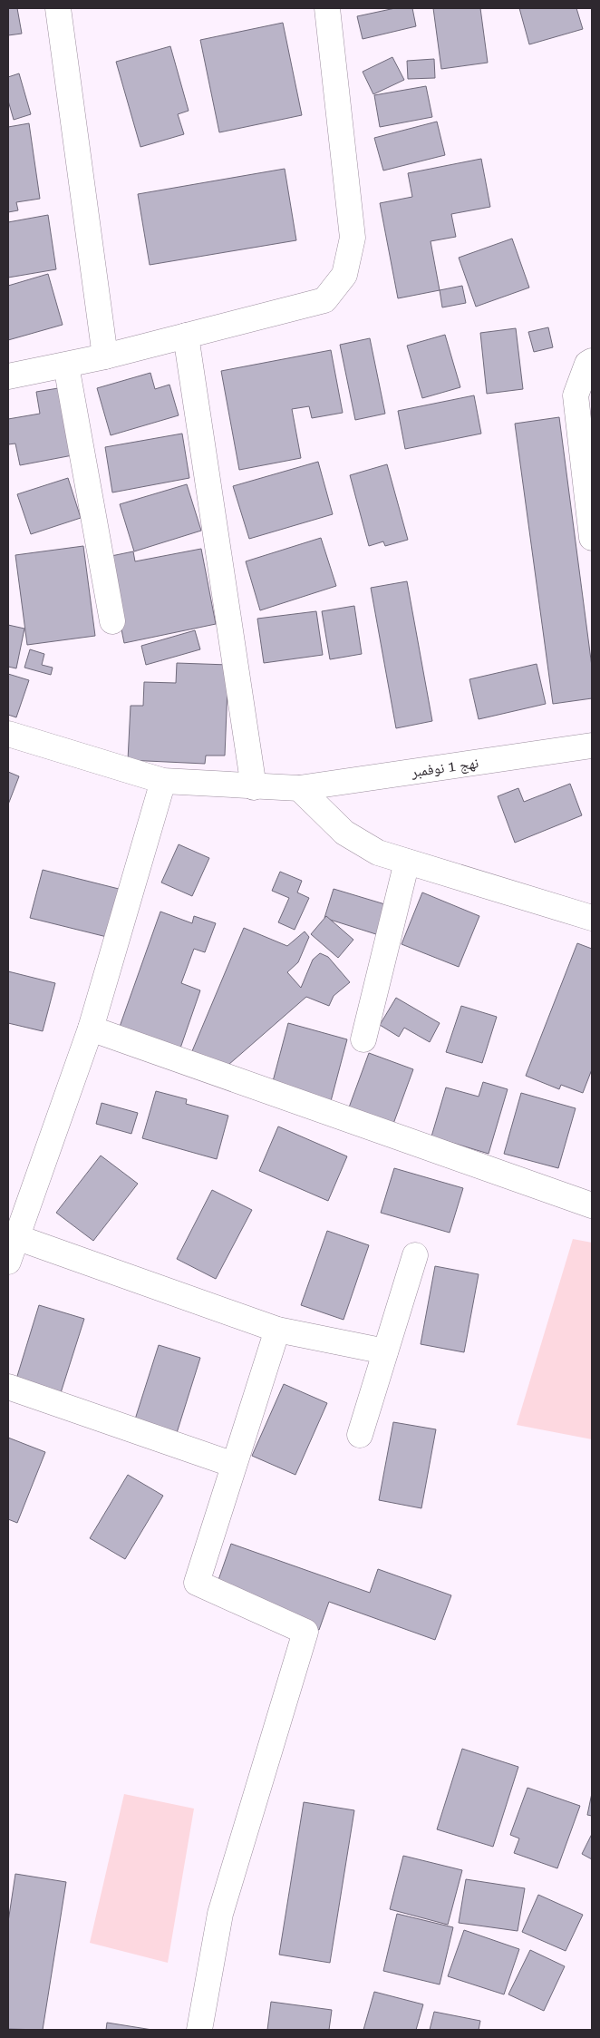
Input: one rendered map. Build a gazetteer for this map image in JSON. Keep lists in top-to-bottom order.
{
  "streets": {
    "street": ["نهج 1 نوفمبر"]
  }
}
